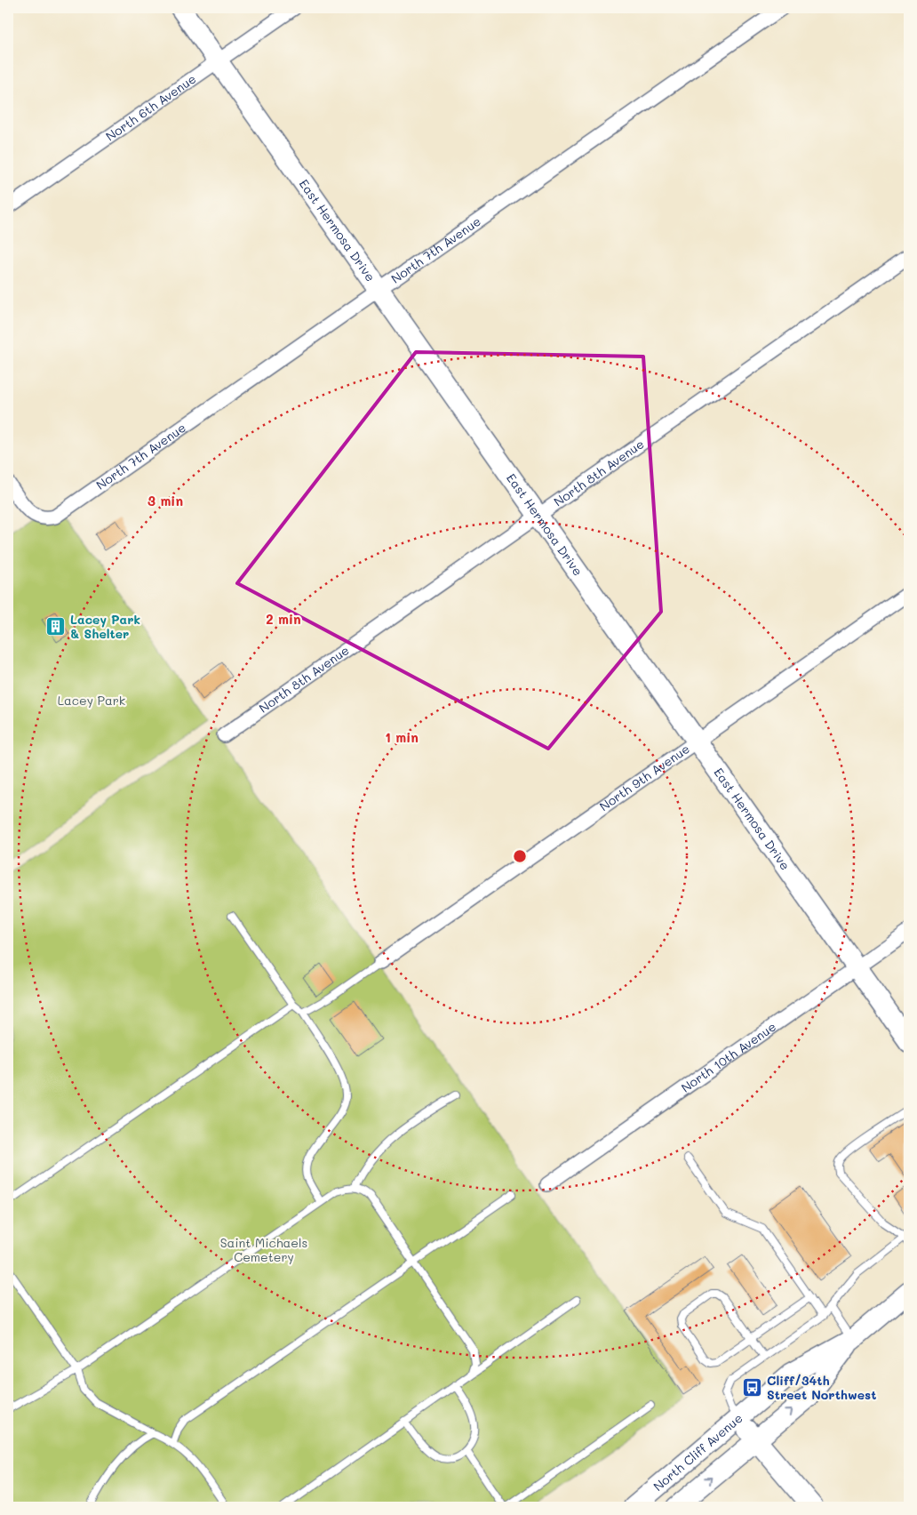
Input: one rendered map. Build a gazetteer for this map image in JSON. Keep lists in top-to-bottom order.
{
  "streets": {
    "street": [
      "North 6th Avenue",
      "East Hermosa Drive",
      "North 7th Avenue",
      "North 8th Avenue",
      "North 9th Avenue",
      "North 10th Avenue",
      "North Cliff Avenue"
    ]
  },
  "crossings": [
    ["North 6th Avenue", "East Hermosa Drive"],
    ["East Hermosa Drive", "North 7th Avenue"],
    ["East Hermosa Drive", "North 8th Avenue"],
    ["East Hermosa Drive", "North 9th Avenue"],
    ["East Hermosa Drive", "North 10th Avenue"]
  ],
  "parks": ["Lacey Park", "Saint Michaels Cemetery"],
  "places": {
    "building": ["Lacey Park & Shelter"],
    "bus stop": ["Cliff/34th Street Northwest"]
  },
  "rings": ["3 min", "2 min", "1 min"]
}
